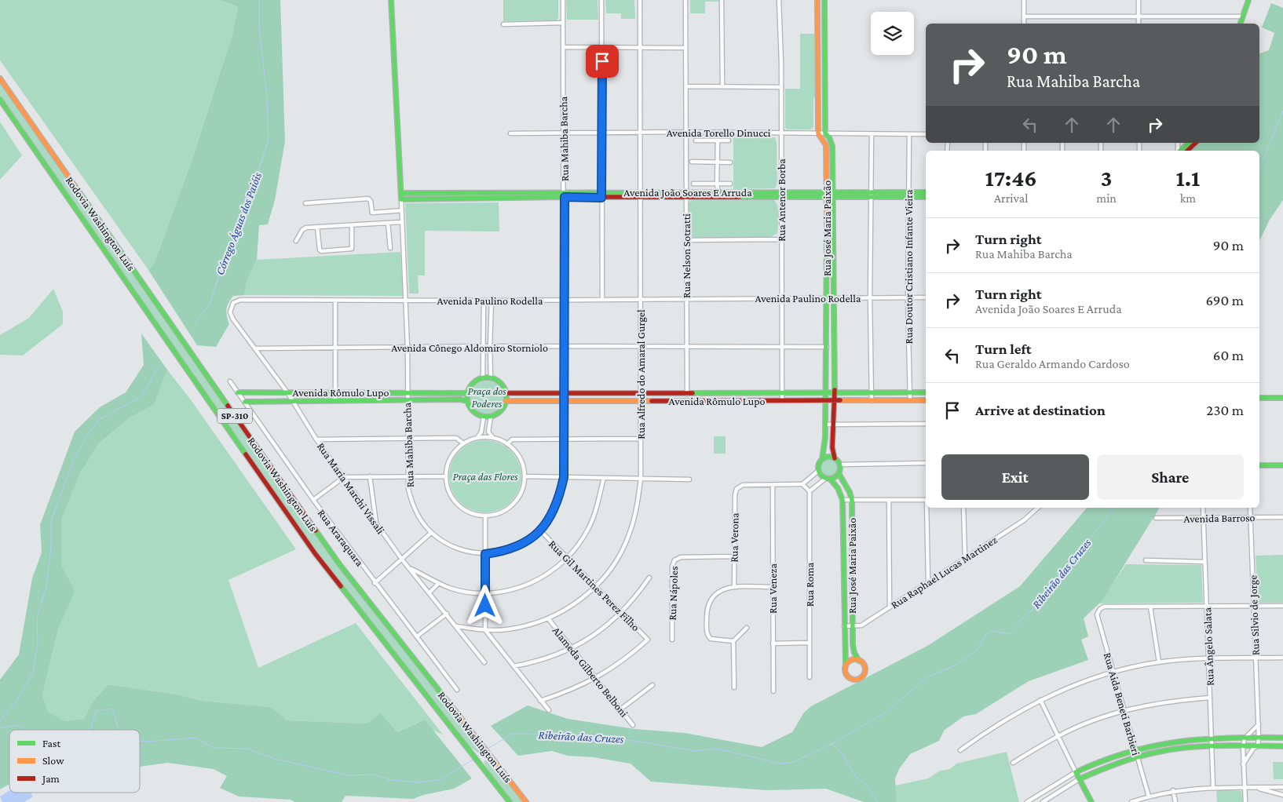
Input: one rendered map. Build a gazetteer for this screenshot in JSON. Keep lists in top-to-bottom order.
{
  "streets": {
    "main road": [
      "Rua Mahiba Barcha",
      "Avenida João Soares E Arruda",
      "Rodovia Washington Luís",
      "Rua José Maria Paixão",
      "Avenida Rômulo Lupo",
      "SP-310"
    ],
    "street": [
      "Avenida Torello Dinucci",
      "Rua Antenor Borba",
      "Rua Nelson Sotratti",
      "Rua Doutor Cristiano Infante Vieira",
      "Avenida Paulino Rodella",
      "Avenida Cônego Aldomiro Storniolo",
      "Rua Alfredo do Amaral Gurgel",
      "Rua Maria Marchi Vissali",
      "Avenida Barroso",
      "Rua Araraquara",
      "Rua Verona",
      "Rua Raphael Lucas Martinez",
      "Rua Roma",
      "Rua Gil Martines Perez Filho",
      "Rua Veneza",
      "Rua Nápoles",
      "Rua Silvio de Jorge",
      "Rua Ângelo Salata",
      "Alameda Gilberto Belboni",
      "Rua Aida Beneti Barbieri"
    ]
  },
  "crossings": [
    ["Avenida Torello Dinucci", "Rua Mahiba Barcha"],
    ["Avenida Torello Dinucci", "Rua Antenor Borba"],
    ["Avenida Torello Dinucci", "Rua José Maria Paixão"],
    ["Avenida Torello Dinucci", "Rua Nelson Sotratti"],
    ["Avenida Torello Dinucci", "Rua Doutor Cristiano Infante Vieira"],
    ["Avenida Torello Dinucci", "Rua Alfredo do Amaral Gurgel"],
    ["Rua Mahiba Barcha", "Avenida João Soares E Arruda"],
    ["Rua Mahiba Barcha", "Avenida Paulino Rodella"],
    ["Rua Mahiba Barcha", "Avenida Cônego Aldomiro Storniolo"],
    ["Rua Mahiba Barcha", "Avenida Rômulo Lupo"],
    ["Rua Mahiba Barcha", "Rua Gil Martines Perez Filho"],
    ["Avenida João Soares E Arruda", "Rua Antenor Borba"],
    ["Avenida João Soares E Arruda", "Rua José Maria Paixão"],
    ["Avenida João Soares E Arruda", "Rua Nelson Sotratti"],
    ["Avenida João Soares E Arruda", "Rua Doutor Cristiano Infante Vieira"],
    ["Avenida João Soares E Arruda", "Rua Alfredo do Amaral Gurgel"],
    ["Rua Antenor Borba", "Avenida Paulino Rodella"],
    ["Rua Antenor Borba", "Avenida Cônego Aldomiro Storniolo"],
    ["Rua Antenor Borba", "Avenida Rômulo Lupo"],
    ["Rua José Maria Paixão", "Avenida Paulino Rodella"],
    ["Rua José Maria Paixão", "Avenida Cônego Aldomiro Storniolo"],
    ["Rua José Maria Paixão", "Avenida Rômulo Lupo"],
    ["Rua José Maria Paixão", "Rua Raphael Lucas Martinez"],
    ["Rua Nelson Sotratti", "Avenida Paulino Rodella"],
    ["Rua Nelson Sotratti", "Avenida Cônego Aldomiro Storniolo"],
    ["Rua Nelson Sotratti", "Avenida Rômulo Lupo"],
    ["Rua Doutor Cristiano Infante Vieira", "Avenida Paulino Rodella"],
    ["Rua Doutor Cristiano Infante Vieira", "Avenida Rômulo Lupo"],
    ["Avenida Paulino Rodella", "Rua Alfredo do Amaral Gurgel"],
    ["Avenida Paulino Rodella", "Rua Maria Marchi Vissali"],
    ["Avenida Cônego Aldomiro Storniolo", "Rua Alfredo do Amaral Gurgel"],
    ["Avenida Cônego Aldomiro Storniolo", "Rua Maria Marchi Vissali"],
    ["Rua Alfredo do Amaral Gurgel", "Avenida Rômulo Lupo"],
    ["Rua Alfredo do Amaral Gurgel", "Rua Maria Marchi Vissali"],
    ["Rua Alfredo do Amaral Gurgel", "Rua Gil Martines Perez Filho"],
    ["Rua Alfredo do Amaral Gurgel", "Alameda Gilberto Belboni"],
    ["Avenida Rômulo Lupo", "Rua Maria Marchi Vissali"],
    ["Avenida Rômulo Lupo", "Rua Araraquara"],
    ["Avenida Barroso", "Rua Silvio de Jorge"],
    ["Avenida Barroso", "Rua Ângelo Salata"],
    ["Rua Verona", "Rua Veneza"],
    ["Rua Verona", "Rua Nápoles"],
    ["Rua Gil Martines Perez Filho", "Alameda Gilberto Belboni"]
  ],
  "water": ["Córrego Águas dos Paióis", "Ribeirão das Cruzes"],
  "parks": ["Praça dos Poderes", "Praça das Flores"],
  "legend": ["Fast", "Slow", "Jam"],
  "page": {
    "turn": ["90 m", "Rua Mahiba Barcha"],
    "eta": [
      "17:46",
      "Arrival",
      "3",
      "min",
      "1.1",
      "km"
    ],
    "list": [
      {
        "name": "Turn right",
        "note": "Rua Mahiba Barcha",
        "value": "90 m"
      },
      {
        "name": "Turn right",
        "note": "Avenida João Soares E Arruda",
        "value": "690 m"
      },
      {
        "name": "Turn left",
        "note": "Rua Geraldo Armando Cardoso",
        "value": "60 m"
      },
      {
        "name": "Arrive at destination",
        "value": "230 m"
      }
    ],
    "buttons": ["Exit", "Share"]
  }
}
